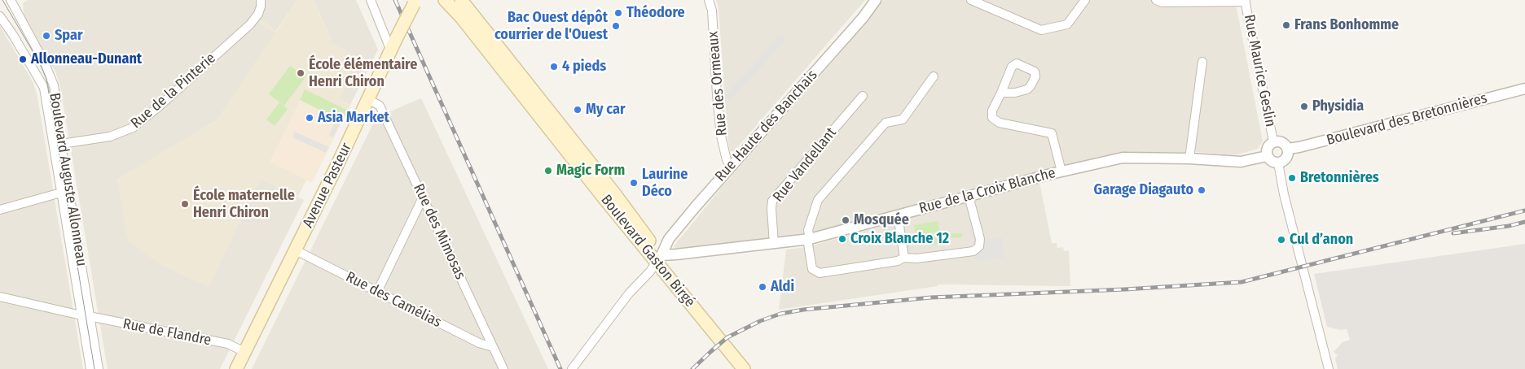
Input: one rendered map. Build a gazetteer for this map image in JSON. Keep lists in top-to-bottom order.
{
  "streets": {
    "main road": ["Avenue Pasteur", "Boulevard Gaston Birgé"],
    "street": [
      "Rue Maurice Geslin",
      "Rue des Ormeaux",
      "Rue de la Pinterie",
      "Boulevard des Bretonnières",
      "Rue Haute des Banchais",
      "Rue Vandellant",
      "Boulevard Auguste Allonneau",
      "Rue de la Croix Blanche",
      "Rue des Mimosas",
      "Rue des Camélias",
      "Rue de Flandre"
    ]
  },
  "crossings": [
    ["Rue Maurice Geslin", "Boulevard des Bretonnières"],
    ["Rue Maurice Geslin", "Rue de la Croix Blanche"],
    ["Rue des Ormeaux", "Rue Haute des Banchais"],
    ["Rue de la Pinterie", "Boulevard Auguste Allonneau"],
    ["Boulevard des Bretonnières", "Rue de la Croix Blanche"],
    ["Rue Haute des Banchais", "Rue de la Croix Blanche"],
    ["Rue Haute des Banchais", "Boulevard Gaston Birgé"],
    ["Rue Vandellant", "Rue de la Croix Blanche"],
    ["Boulevard Auguste Allonneau", "Rue de Flandre"],
    ["Avenue Pasteur", "Rue des Mimosas"],
    ["Avenue Pasteur", "Rue des Camélias"],
    ["Avenue Pasteur", "Rue de Flandre"],
    ["Rue de la Croix Blanche", "Boulevard Gaston Birgé"],
    ["Rue des Mimosas", "Rue des Camélias"]
  ],
  "places": [
    "Théodore",
    "Frans Bonhomme",
    "Bac Ouest dépôt courrier de l'Ouest",
    "Spar",
    "Allonneau-Dunant",
    "4 pieds",
    "École élémentaire Henri Chiron",
    "Physidia",
    "My car",
    "Asia Market",
    "Magic Form",
    "Bretonnières",
    "Laurine Déco",
    "Garage Diagauto",
    "École maternelle Henri Chiron",
    "Mosquée",
    "Croix Blanche 12",
    "Cul d’anon",
    "Aldi"
  ]
}
